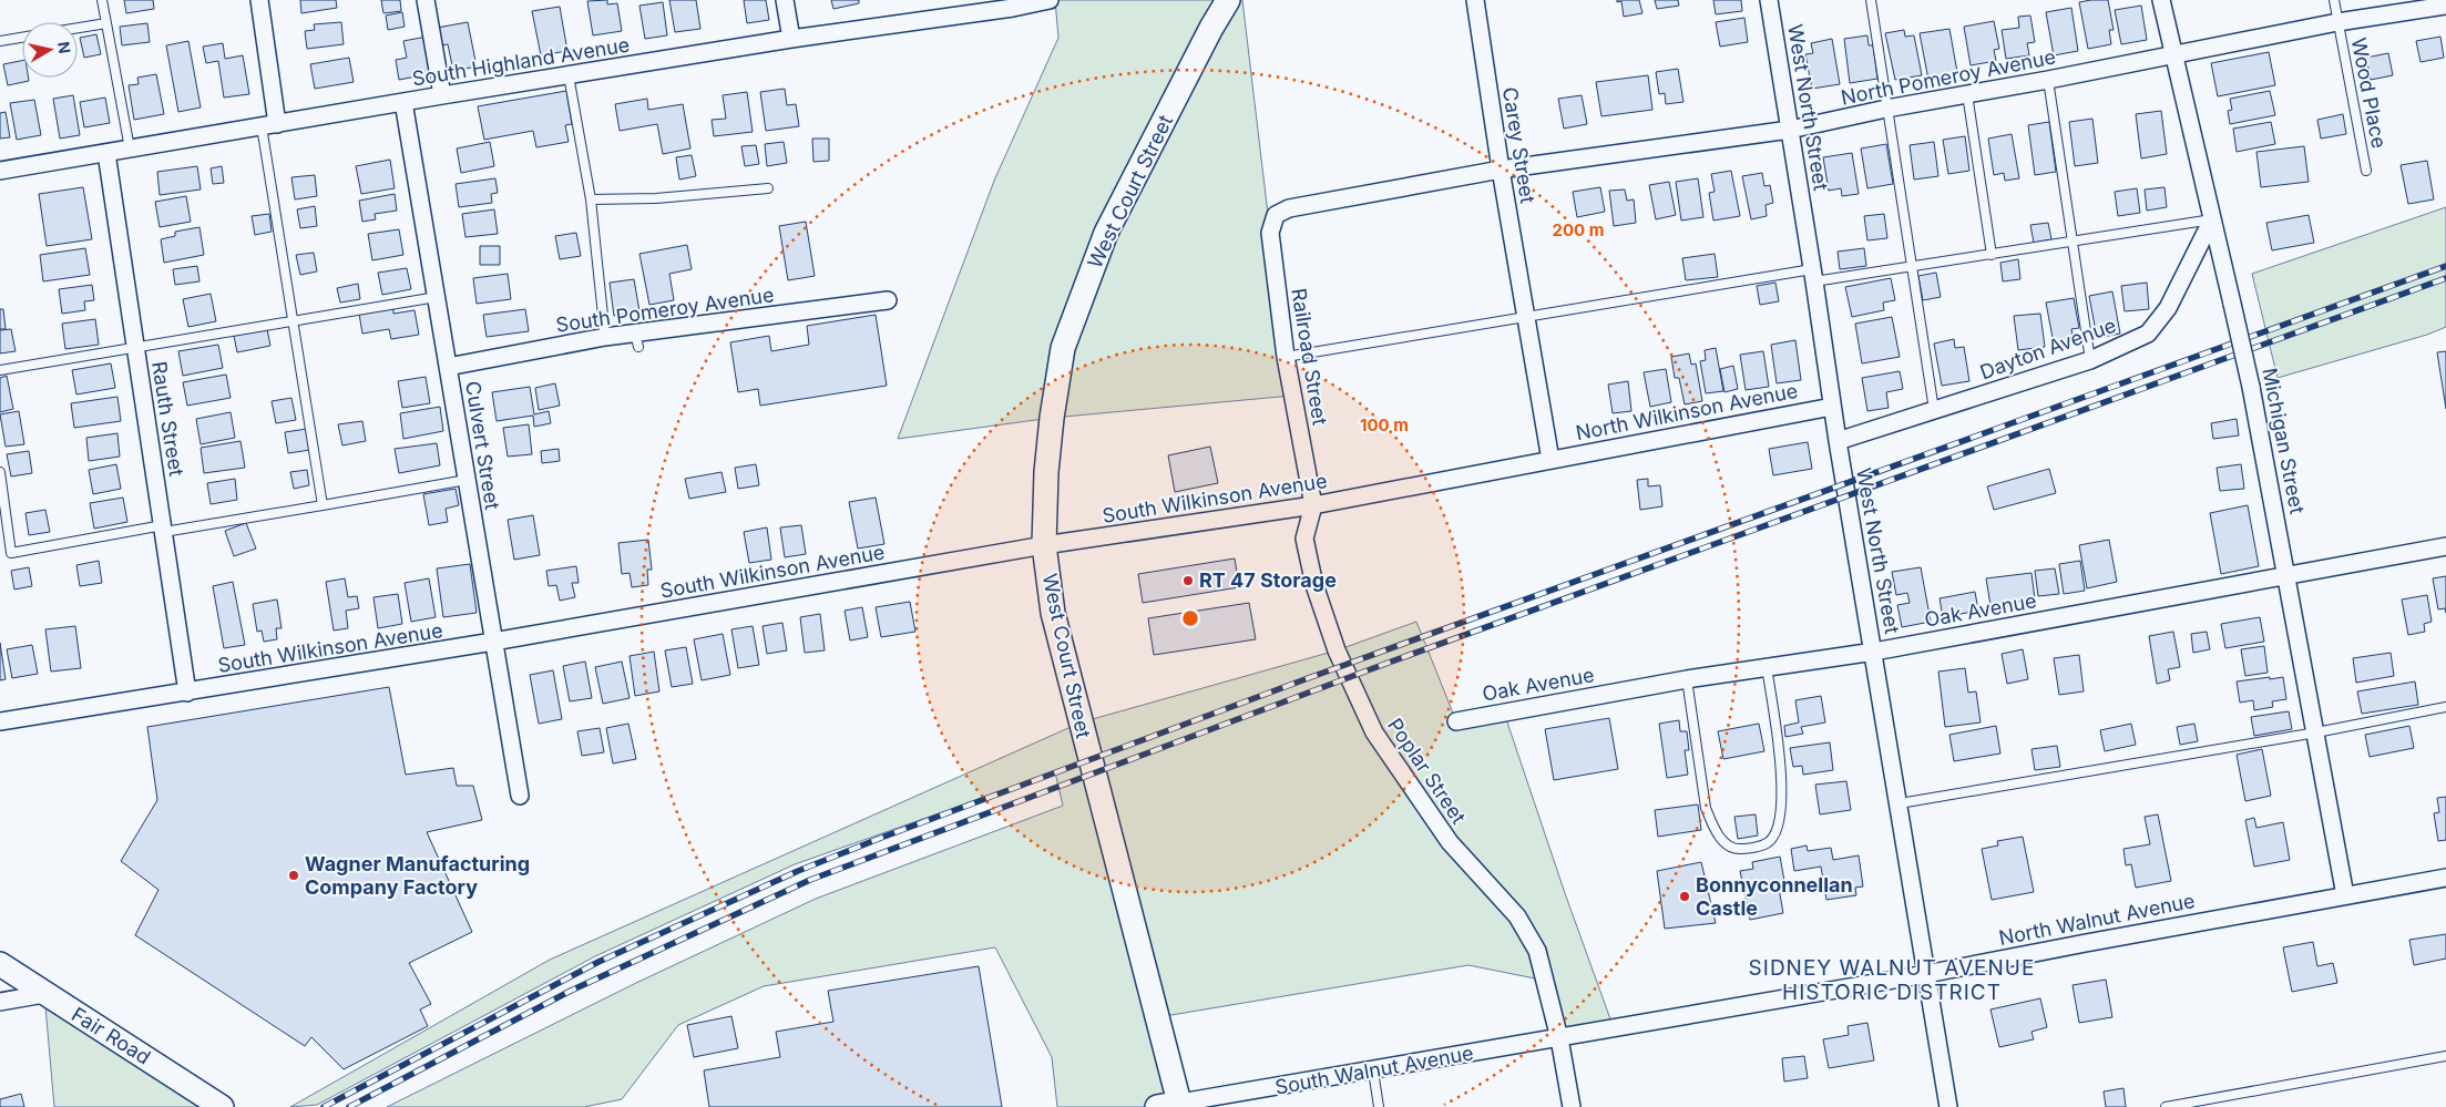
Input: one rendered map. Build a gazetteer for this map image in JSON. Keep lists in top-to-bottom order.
{
  "streets": {
    "main road": ["West Court Street", "Fair Road", "South Walnut Avenue"],
    "street": [
      "South Highland Avenue",
      "North Pomeroy Avenue",
      "West North Street",
      "Carey Street",
      "South Pomeroy Avenue",
      "Dayton Avenue",
      "Railroad Street",
      "North Wilkinson Avenue",
      "Rauth Street",
      "Michigan Street",
      "Culvert Street",
      "South Wilkinson Avenue",
      "Oak Avenue",
      "Poplar Street",
      "North Walnut Avenue"
    ],
    "lane": ["Wood Place"]
  },
  "crossings": [
    ["South Highland Avenue", "Rauth Street"],
    ["South Highland Avenue", "Culvert Street"],
    ["North Pomeroy Avenue", "Wood Place"],
    ["North Pomeroy Avenue", "West North Street"],
    ["North Pomeroy Avenue", "Carey Street"],
    ["North Pomeroy Avenue", "Railroad Street"],
    ["North Pomeroy Avenue", "Michigan Street"],
    ["West North Street", "Dayton Avenue"],
    ["West North Street", "North Wilkinson Avenue"],
    ["West North Street", "Oak Avenue"],
    ["West North Street", "North Walnut Avenue"],
    ["Carey Street", "Railroad Street"],
    ["Carey Street", "North Wilkinson Avenue"],
    ["Carey Street", "South Wilkinson Avenue"],
    ["West Court Street", "South Wilkinson Avenue"],
    ["West Court Street", "South Walnut Avenue"],
    ["South Pomeroy Avenue", "Culvert Street"],
    ["Dayton Avenue", "Michigan Street"],
    ["Railroad Street", "South Wilkinson Avenue"],
    ["Railroad Street", "Poplar Street"],
    ["North Wilkinson Avenue", "South Wilkinson Avenue"],
    ["Rauth Street", "South Wilkinson Avenue"],
    ["Michigan Street", "Oak Avenue"],
    ["Michigan Street", "North Walnut Avenue"],
    ["Culvert Street", "South Wilkinson Avenue"],
    ["South Wilkinson Avenue", "Poplar Street"],
    ["Poplar Street", "North Walnut Avenue"],
    ["Poplar Street", "South Walnut Avenue"],
    ["North Walnut Avenue", "South Walnut Avenue"]
  ],
  "districts": ["SIDNEY WALNUT AVENUE HISTORIC DISTRICT"],
  "places": ["RT 47 Storage", "Wagner Manufacturing Company Factory", "Bonnyconnellan Castle"],
  "north": "right",
  "rings": ["200 m", "100 m"]
}
